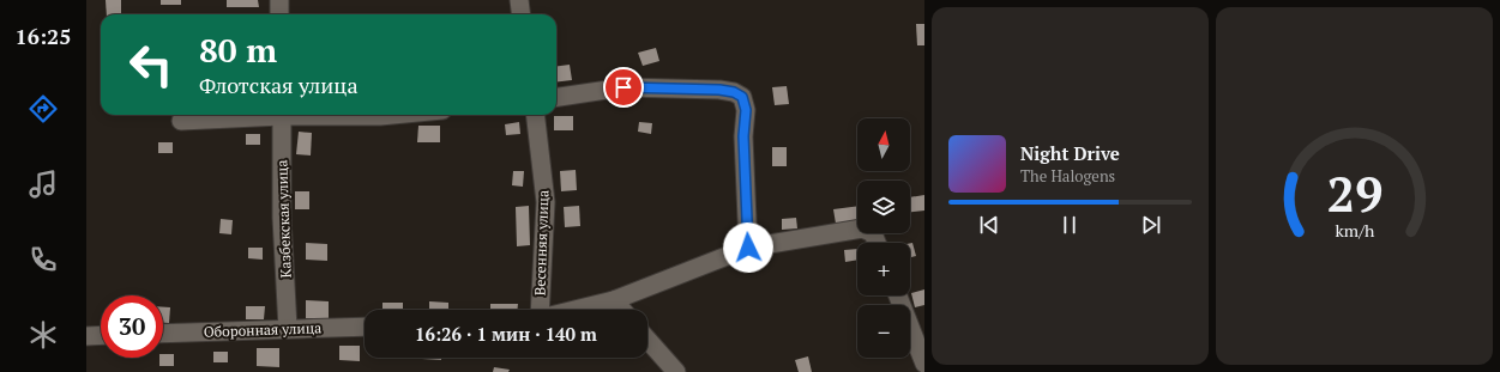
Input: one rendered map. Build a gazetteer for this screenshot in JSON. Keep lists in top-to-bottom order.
{
  "streets": {
    "street": ["Казбекская улица", "Весенняя улица", "Оборонная улица"]
  },
  "crossings": [
    ["Казбекская улица", "Оборонная улица"]
  ],
  "north": "top",
  "page": {
    "tabs": "16:25",
    "turn": ["80 m", "Флотская улица"],
    "map_buttons": ["+", "−"],
    "song": ["Night Drive", "The Halogens"],
    "limit": "30",
    "trip": "16:26 · 1 мин · 140 m",
    "gauge": ["29", "km/h"]
  }
}
